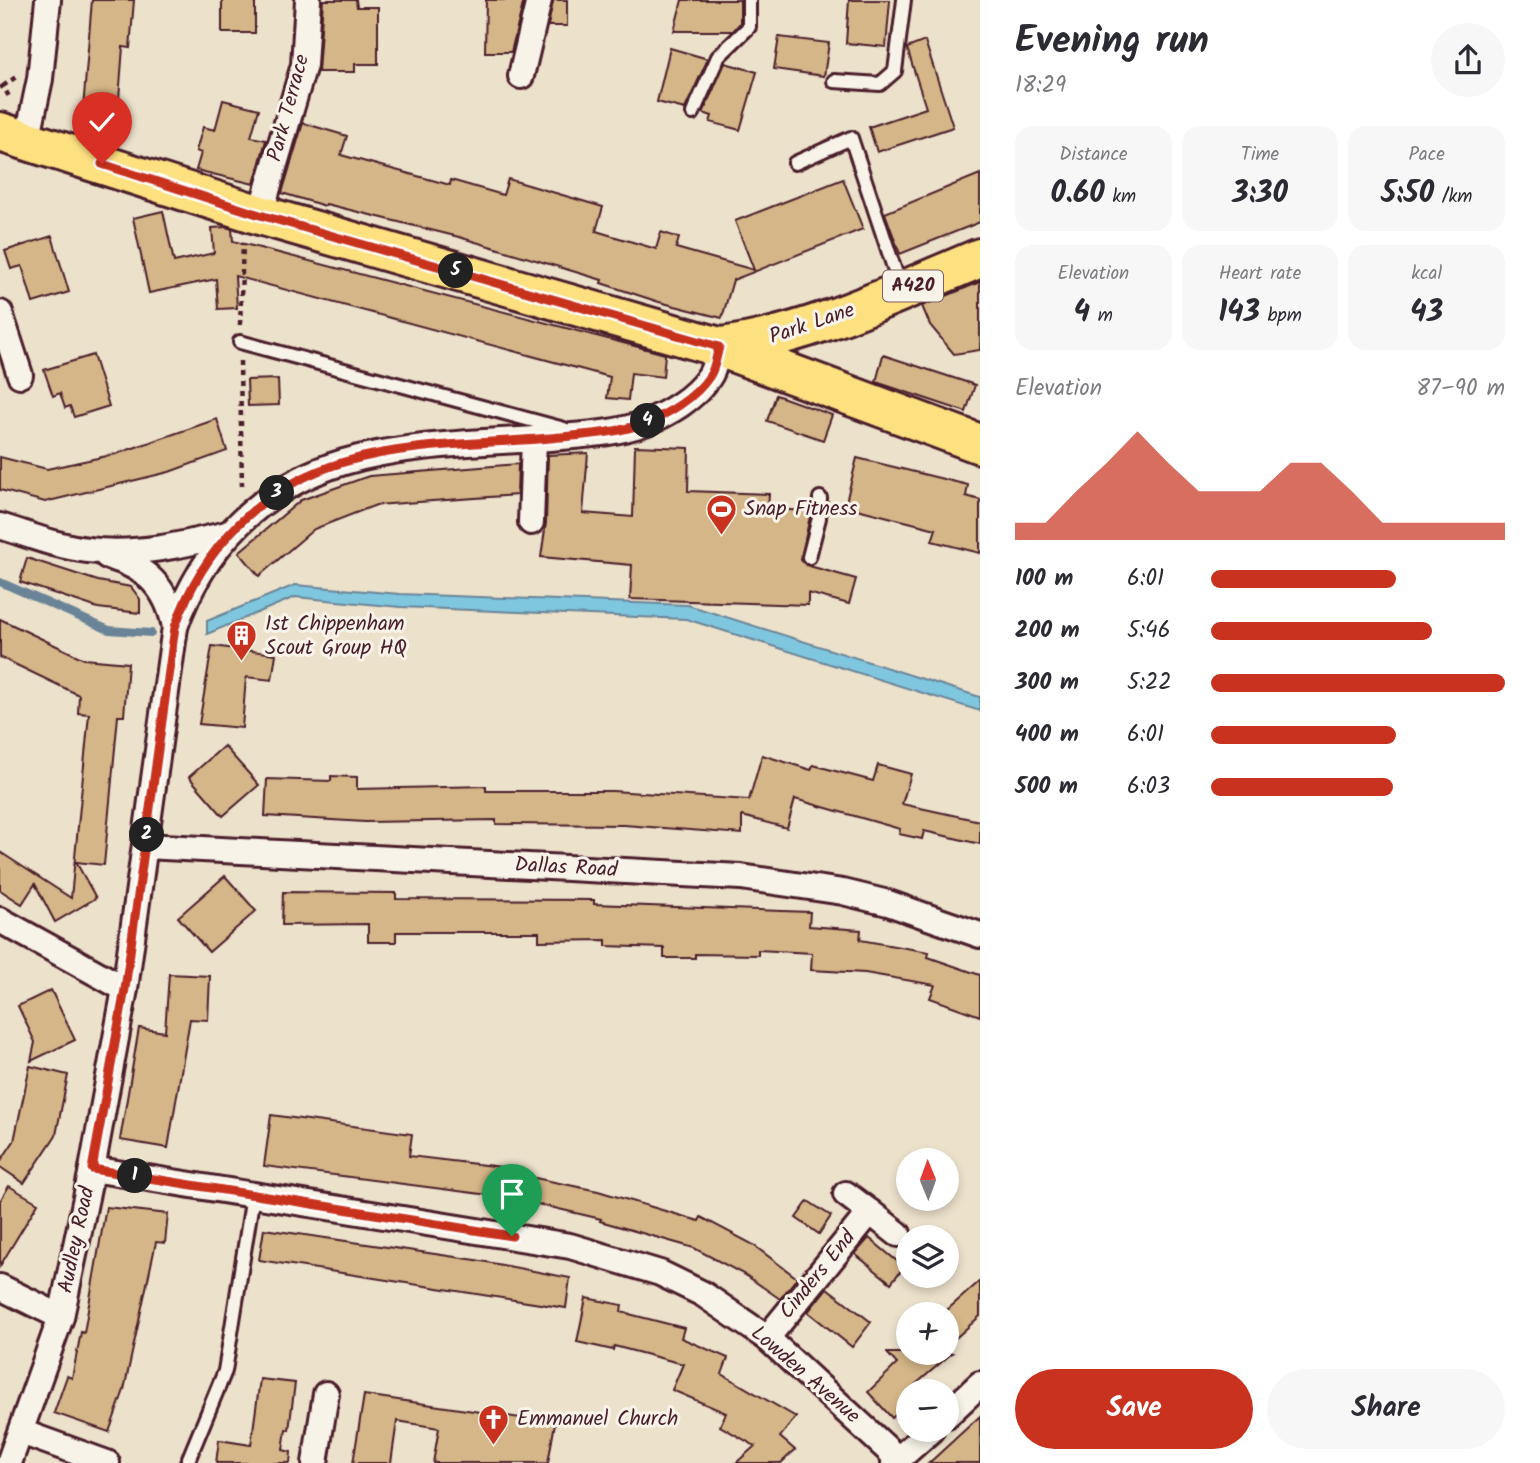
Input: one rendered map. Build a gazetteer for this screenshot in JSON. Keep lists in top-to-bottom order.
{
  "streets": {
    "main road": ["A420", "Park Lane"],
    "street": [
      "Park Terrace",
      "Dallas Road",
      "Audley Road",
      "Cinders End",
      "Lowden Avenue"
    ]
  },
  "crossings": [
    ["Park Terrace", "A420"],
    ["A420", "Park Lane"],
    ["A420", "Audley Road"],
    ["Park Lane", "Audley Road"],
    ["Dallas Road", "Audley Road"],
    ["Audley Road", "Lowden Avenue"],
    ["Cinders End", "Lowden Avenue"]
  ],
  "places": {
    "sports": ["Snap Fitness"],
    "building": ["1st Chippenham Scout Group HQ"],
    "church": ["Emmanuel Church"]
  },
  "north": "top",
  "page": {
    "heading": ["Evening run", "18:29"],
    "stats": [
      ["Distance", "0.60 km"],
      ["Time", "3:30"],
      ["Pace", "5:50 /km"],
      ["Elevation", "4 m"],
      ["Heart rate", "143 bpm"],
      ["kcal", "43"]
    ],
    "pins": [
      "5",
      "4",
      "3",
      "2",
      "1"
    ],
    "chart": ["Elevation", "87–90 m"],
    "list": [
      {
        "name": "100 m",
        "note": "6:01"
      },
      {
        "name": "200 m",
        "note": "5:46"
      },
      {
        "name": "300 m",
        "note": "5:22"
      },
      {
        "name": "400 m",
        "note": "6:01"
      },
      {
        "name": "500 m",
        "note": "6:03"
      }
    ],
    "map_buttons": ["+", "−"],
    "buttons": ["Save", "Share"]
  }
}
